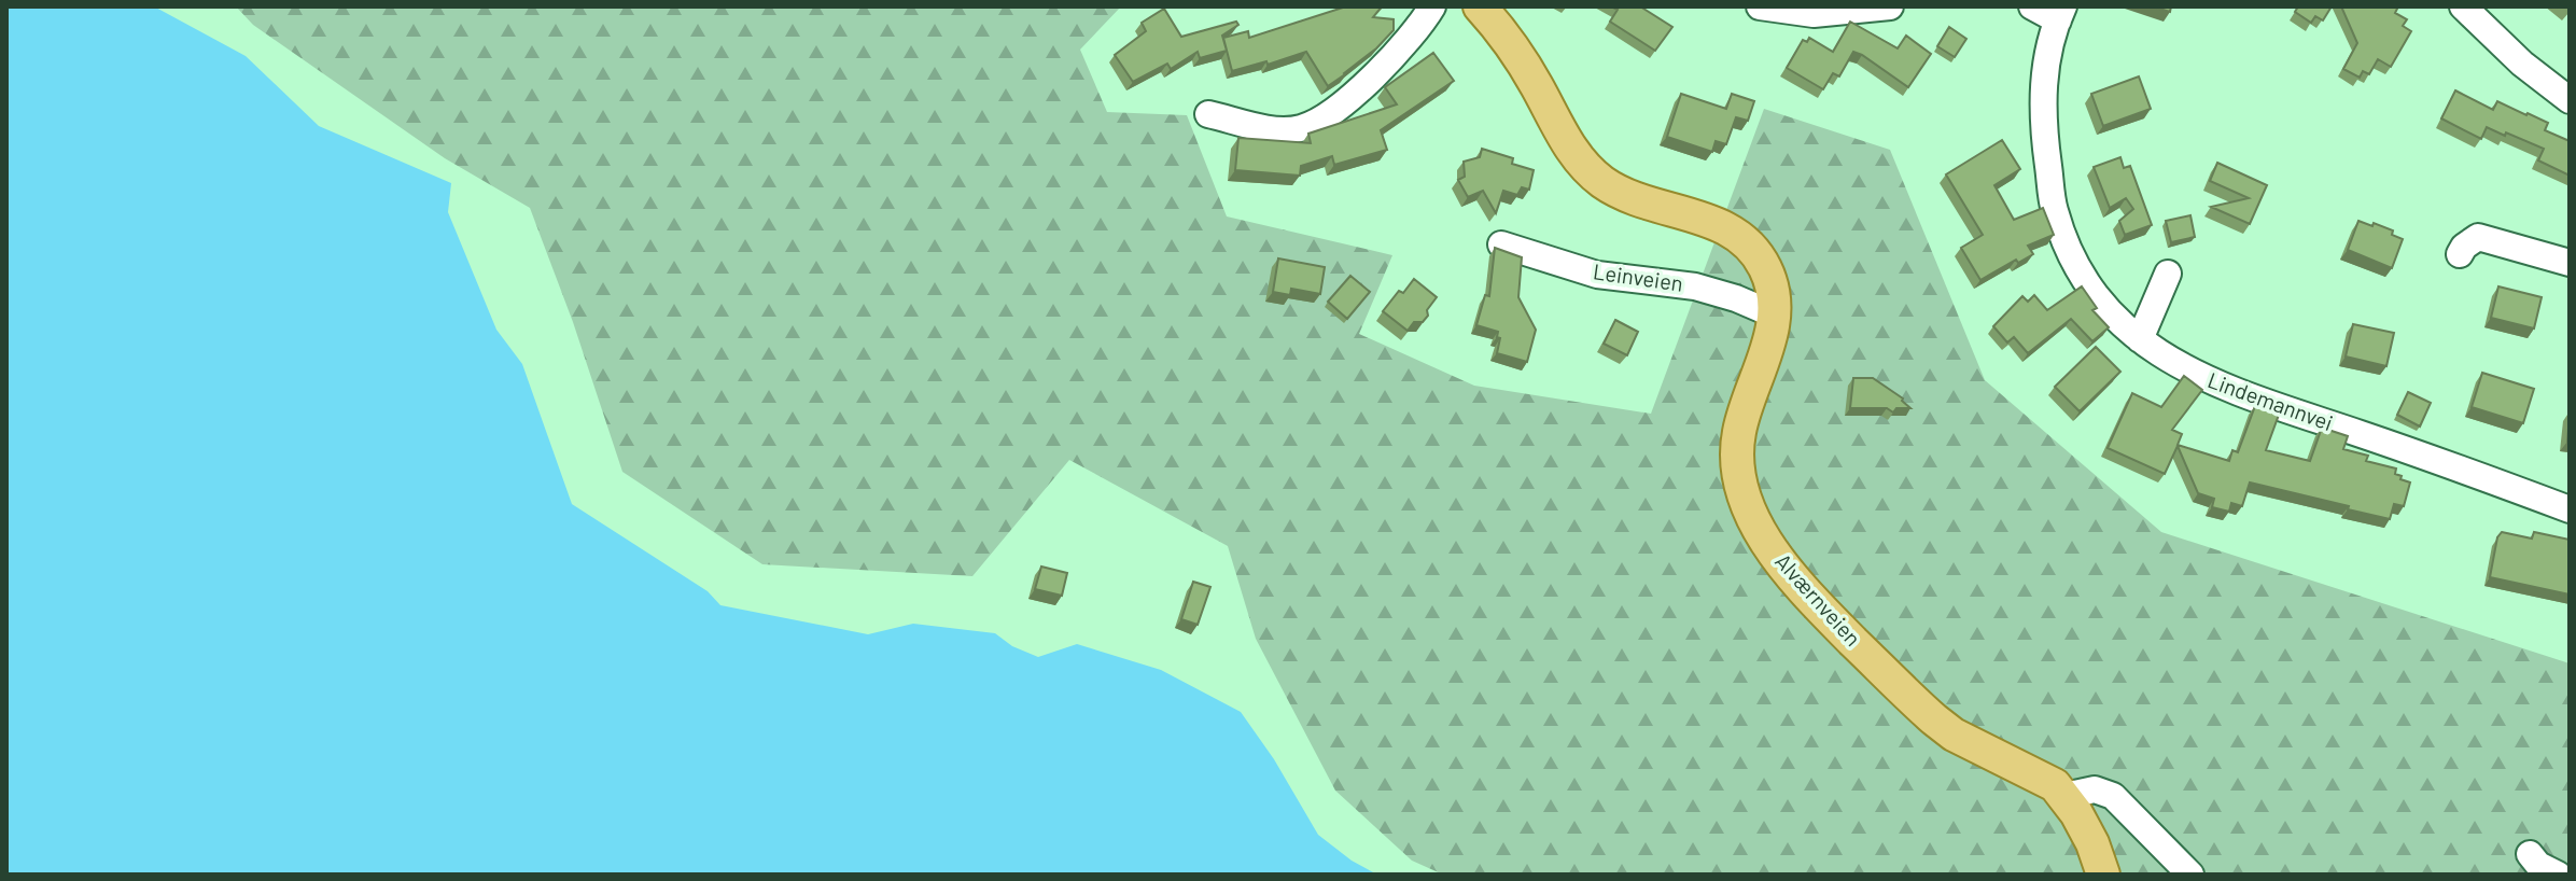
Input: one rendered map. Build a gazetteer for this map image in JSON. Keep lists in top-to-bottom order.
{
  "streets": {
    "main road": ["Alværnveien"],
    "street": ["Leinveien", "Lindemannvei"]
  },
  "crossings": [
    ["Leinveien", "Alværnveien"]
  ]
}
